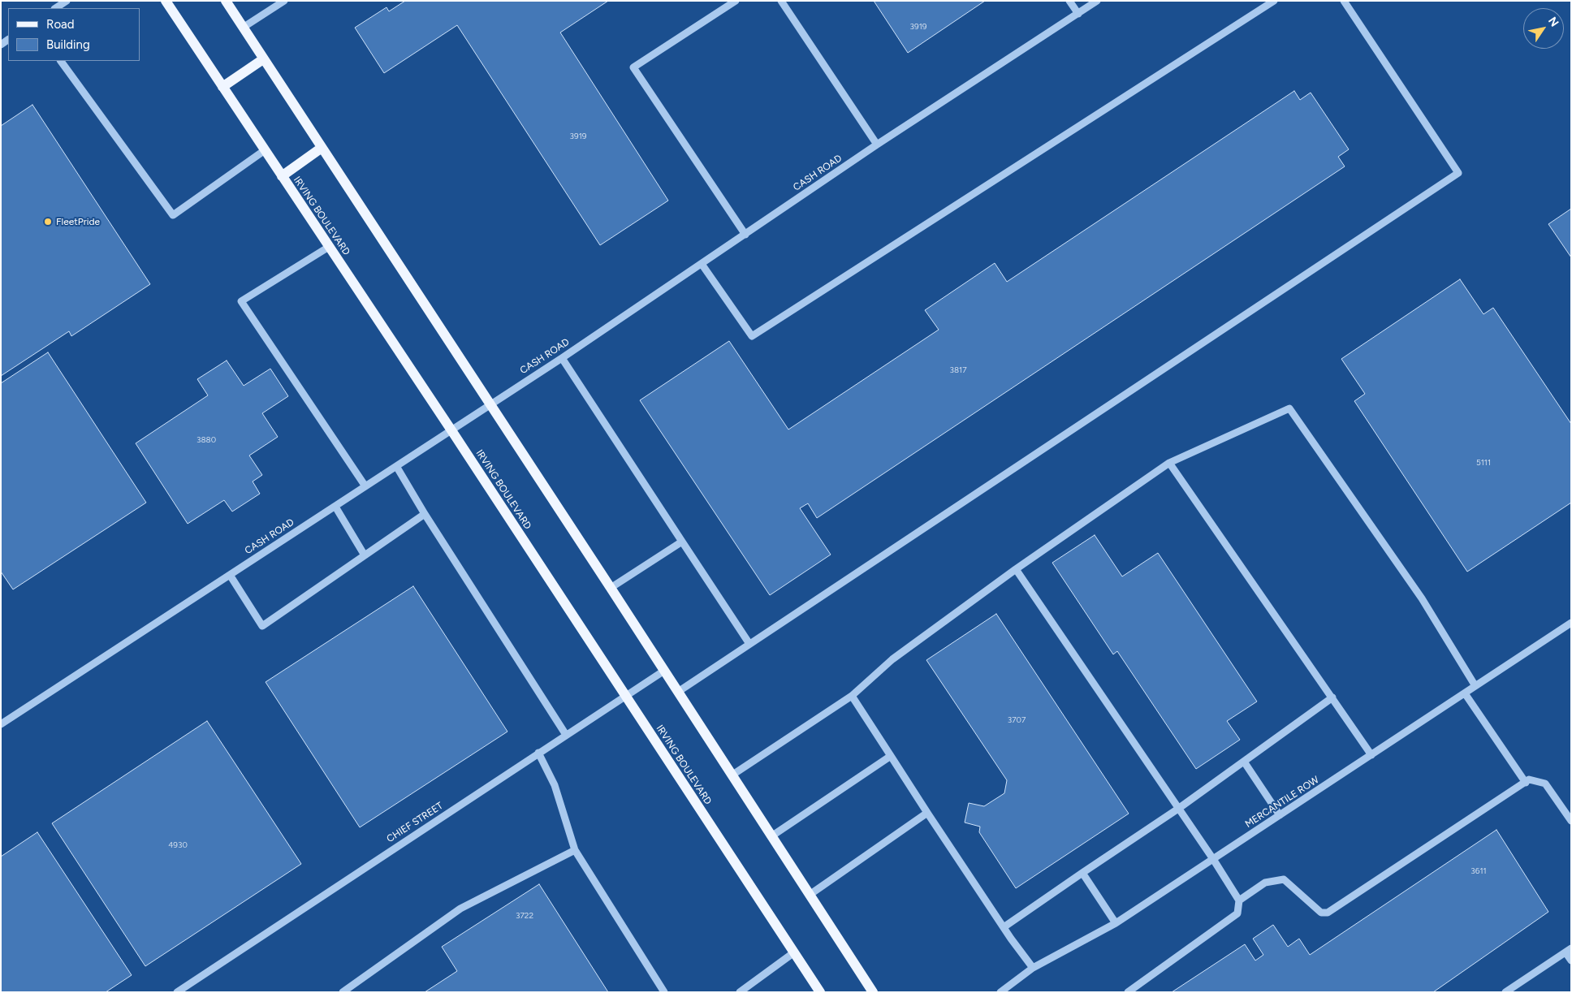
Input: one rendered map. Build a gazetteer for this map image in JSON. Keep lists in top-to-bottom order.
{
  "streets": {
    "main road": ["IRVING BOULEVARD"],
    "street": ["CASH ROAD", "MERCANTILE ROW", "CHIEF STREET"]
  },
  "crossings": [
    ["CASH ROAD", "IRVING BOULEVARD"],
    ["IRVING BOULEVARD", "CHIEF STREET"]
  ],
  "places": ["FleetPride"],
  "house_numbers": [
    "3919",
    "3919",
    "3817",
    "3880",
    "5111",
    "3707",
    "4930",
    "3611",
    "3722"
  ],
  "legend": ["Road", "Building"],
  "north": "top right"
}
